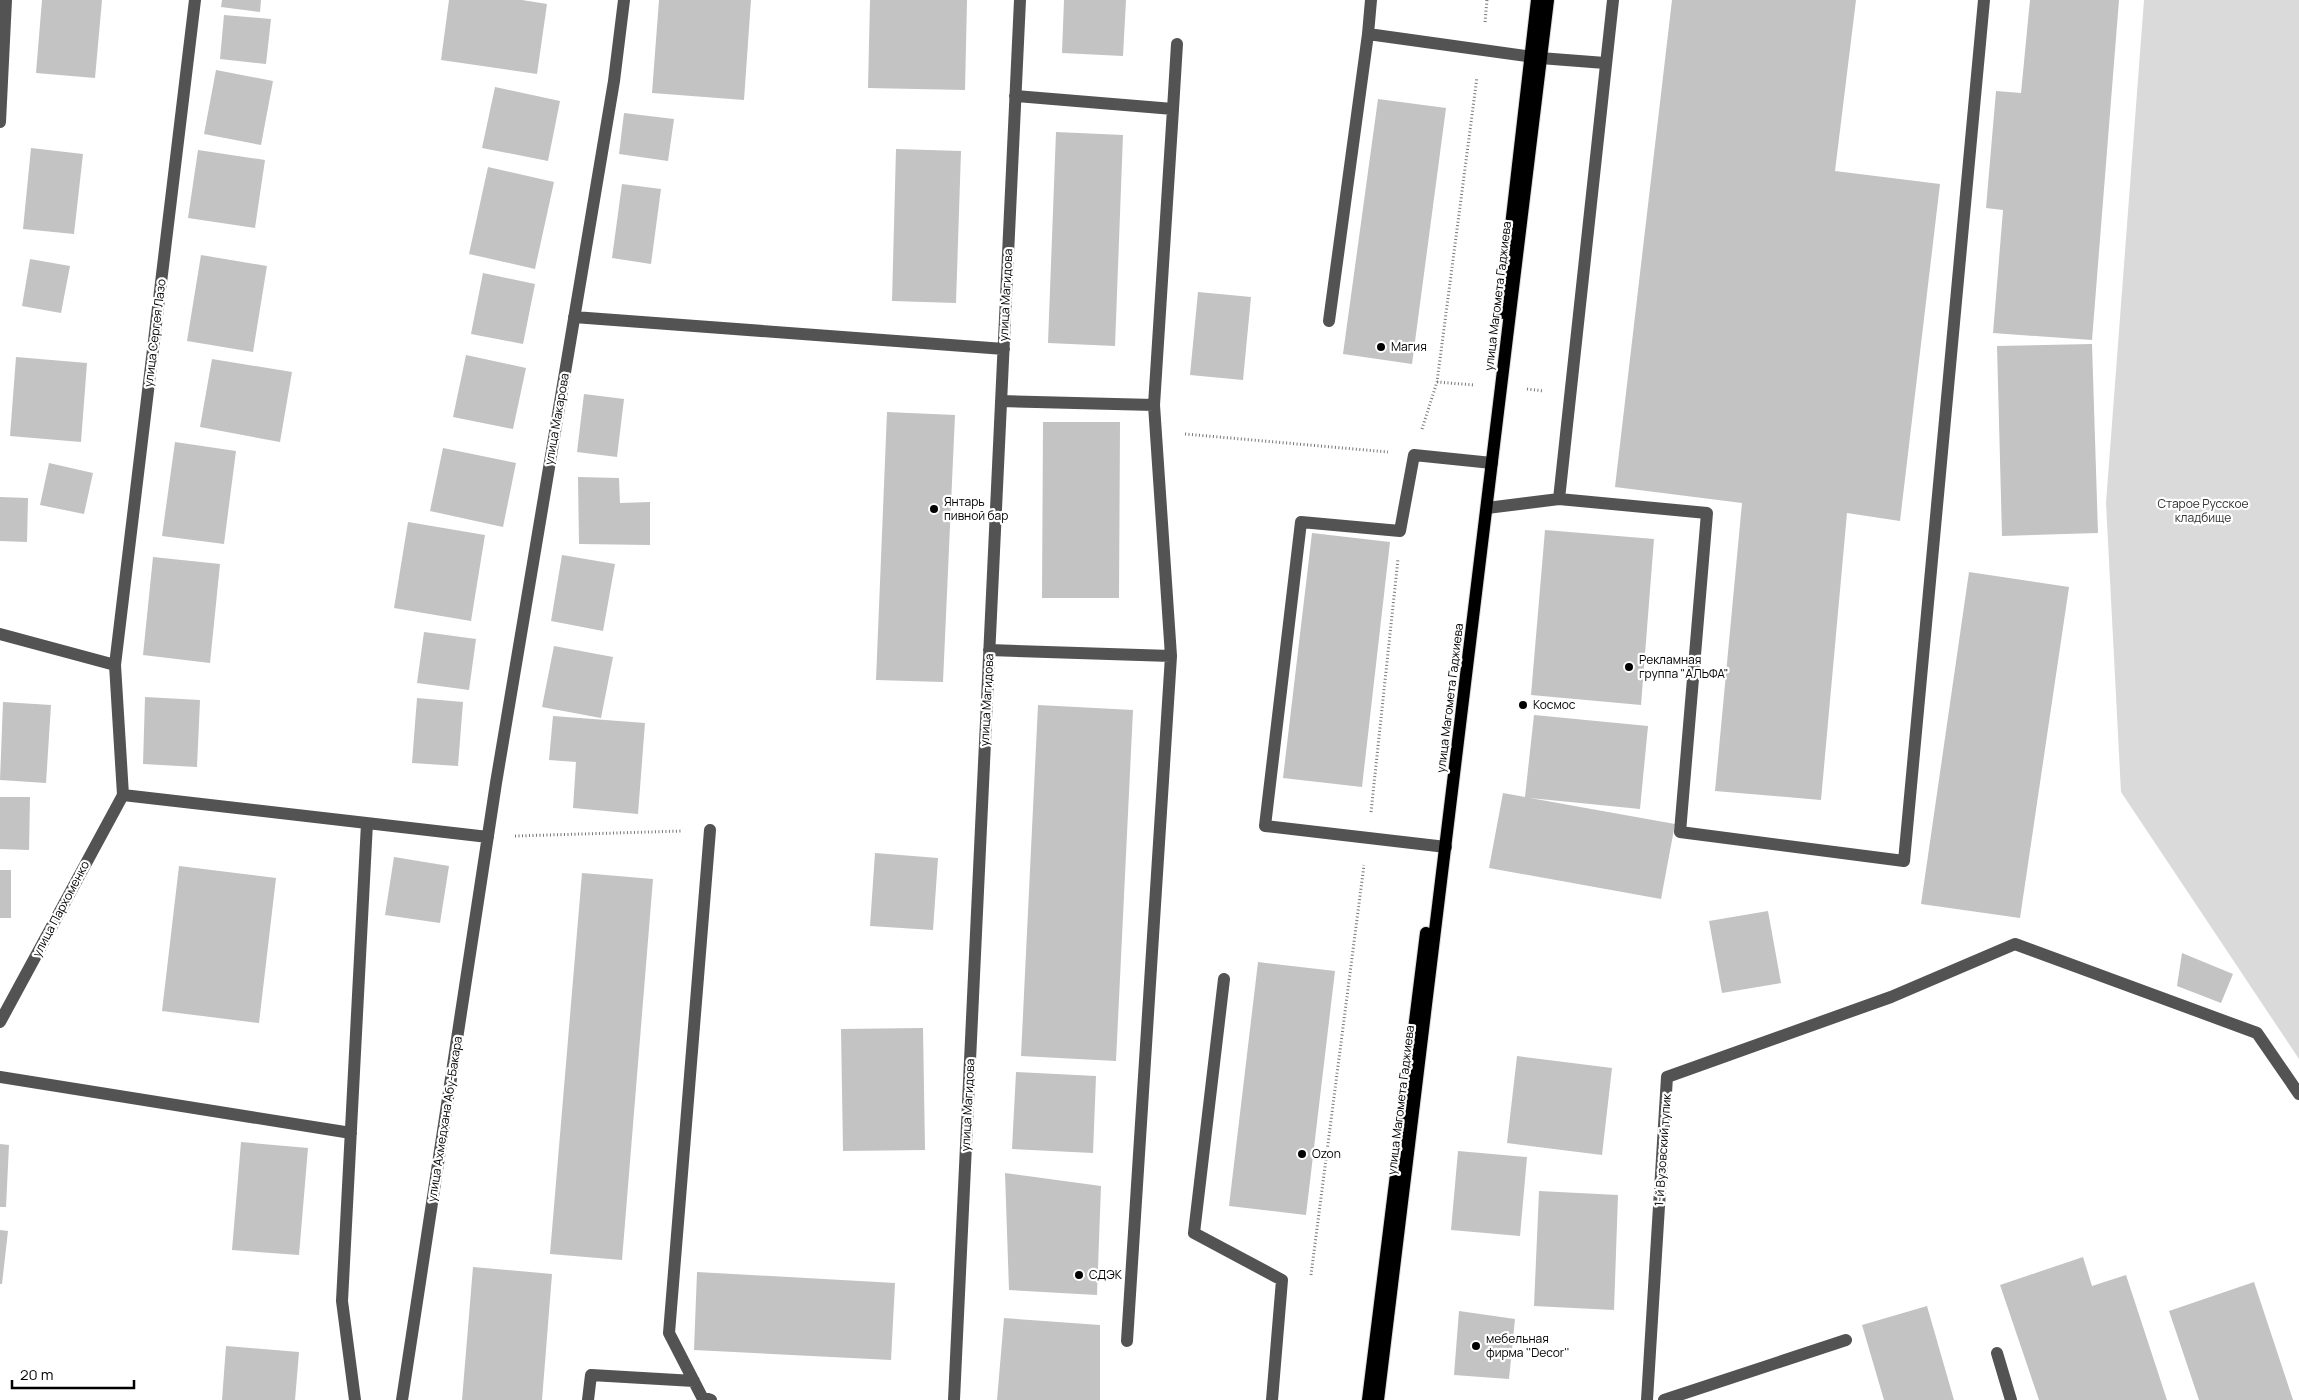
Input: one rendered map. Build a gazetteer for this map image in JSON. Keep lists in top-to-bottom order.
{
  "streets": {
    "main road": ["улица Магомета Гаджиева"],
    "street": [
      "улица Магидова",
      "улица Сергея Лазо",
      "улица Макарова",
      "улица Пархоменко",
      "улица Ахмедхана Абу-Бакара",
      "1-й Вузовский тупик"
    ]
  },
  "crossings": [
    ["улица Сергея Лазо", "улица Пархоменко"],
    ["улица Макарова", "улица Ахмедхана Абу-Бакара"]
  ],
  "parks": ["Старое Русское кладбище"],
  "places": [
    "Магия",
    "Янтарь пивной бар",
    "Рекламная группа \"АЛЬФА\"",
    "Космос",
    "Ozon",
    "СДЭК",
    "мебельная фирма ''Decor''"
  ],
  "scale_bar": "20 m"
}
